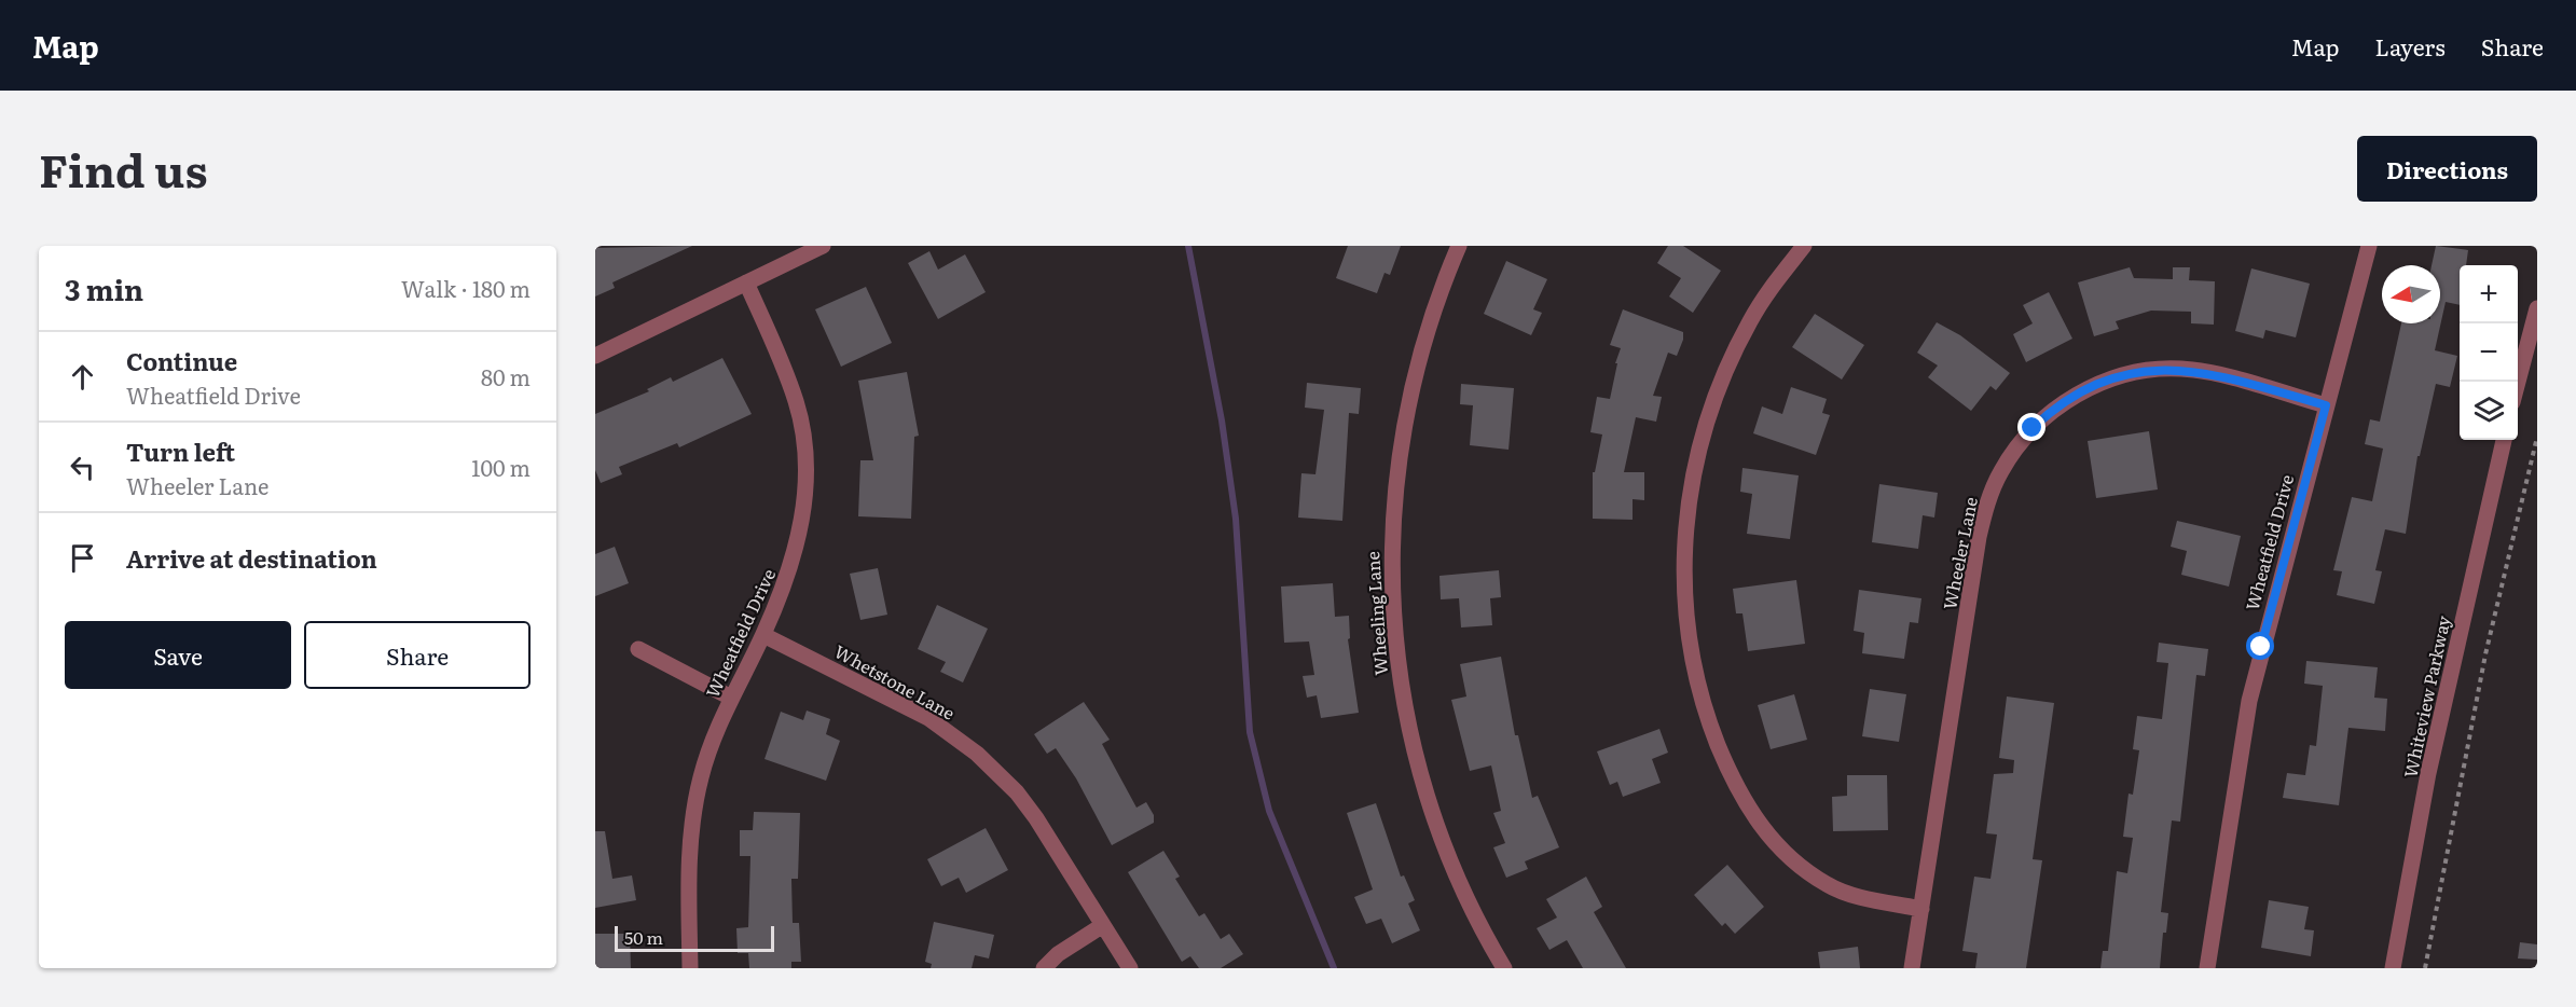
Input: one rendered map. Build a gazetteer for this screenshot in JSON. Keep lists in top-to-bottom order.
{
  "streets": {
    "street": [
      "Wheatfield Drive",
      "Wheeler Lane",
      "Wheeling Lane",
      "Whetstone Lane",
      "Whiteview Parkway"
    ]
  },
  "crossings": [
    ["Wheatfield Drive", "Wheeler Lane"],
    ["Wheatfield Drive", "Whetstone Lane"]
  ],
  "scale_bar": "50 m",
  "north": "left",
  "page": {
    "header": "Map",
    "nav": ["Map", "Layers", "Share"],
    "title": "Find us",
    "buttons": [
      "Directions",
      ["Save", "Share"]
    ],
    "heading": ["3 min", "Walk · 180 m"],
    "map_buttons": ["+", "−"],
    "list": [
      ["Continue", "Wheatfield Drive", "80 m"],
      ["Turn left", "Wheeler Lane", "100 m"],
      "Arrive at destination"
    ],
    "scale": "50 m"
  }
}
